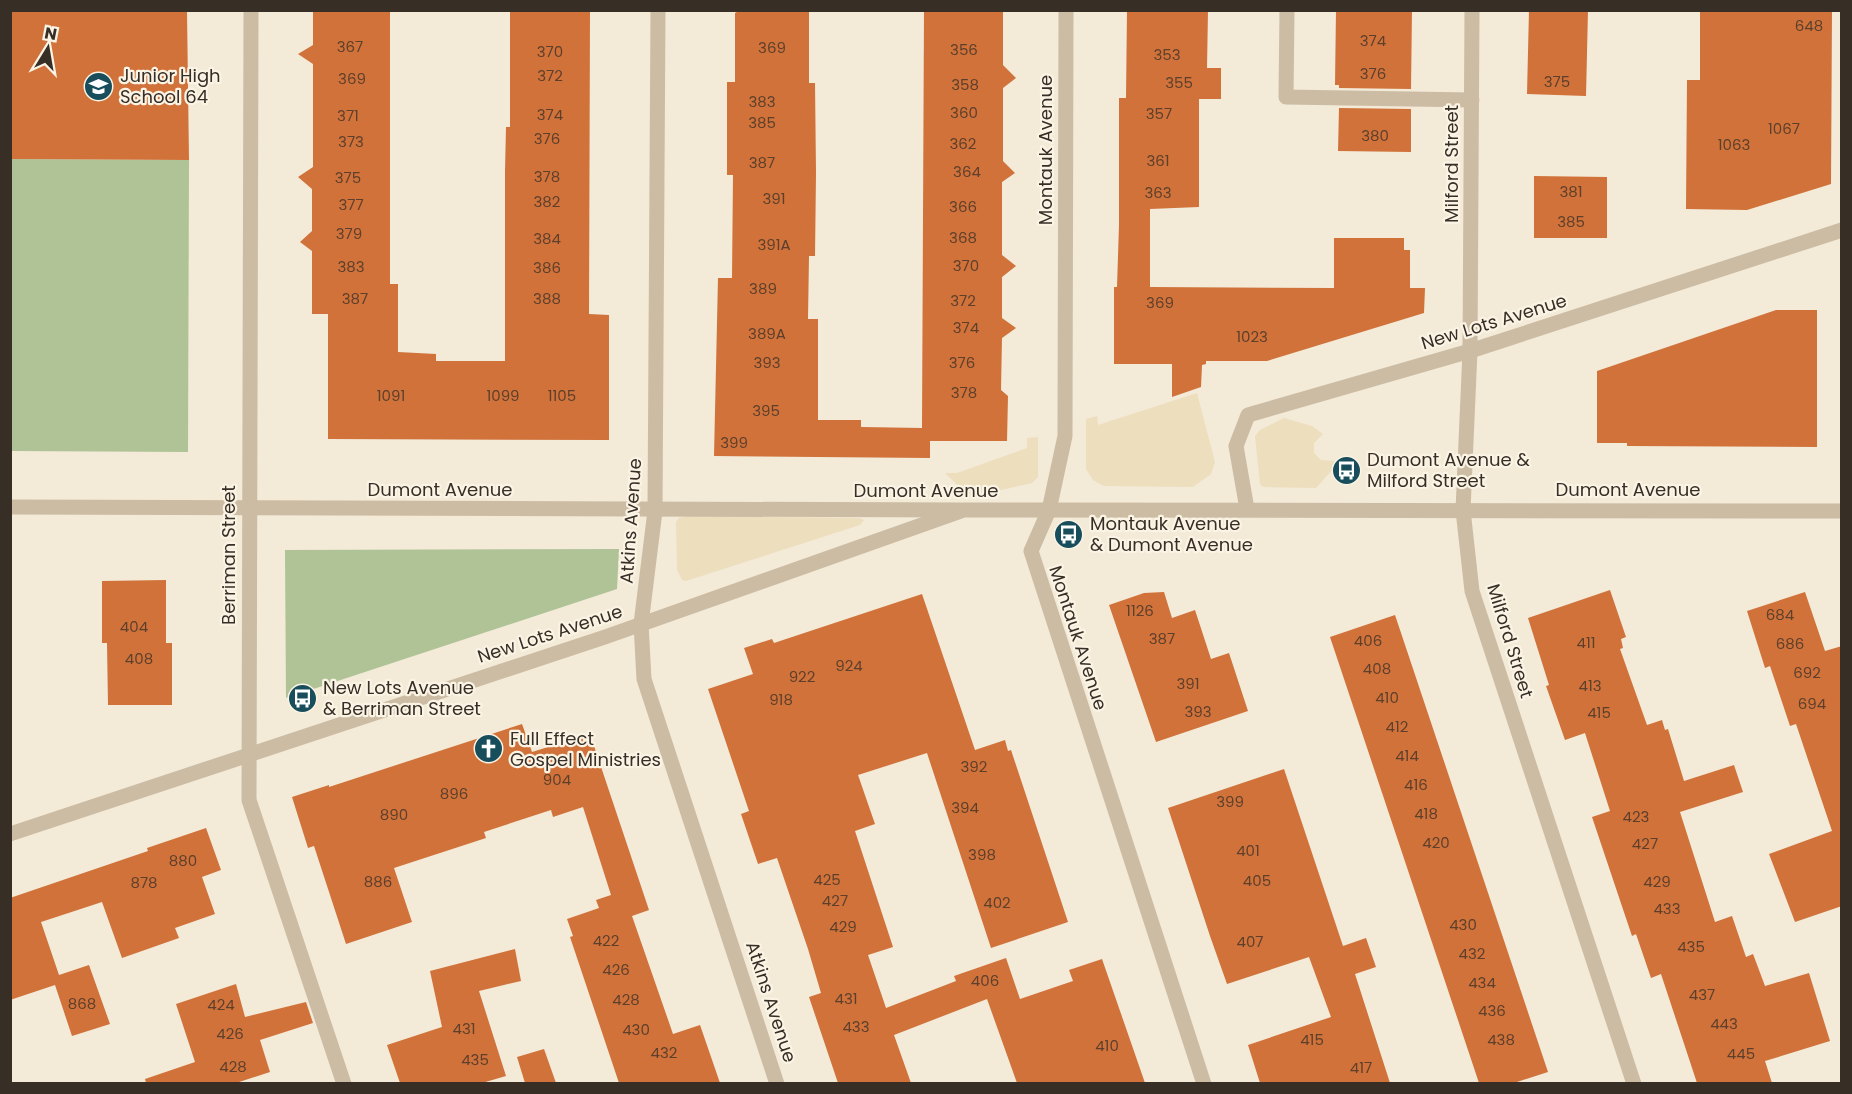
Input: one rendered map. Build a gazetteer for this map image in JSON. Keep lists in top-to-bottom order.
{
  "streets": {
    "street": [
      "Montauk Avenue",
      "Milford Street",
      "New Lots Avenue",
      "Dumont Avenue",
      "Atkins Avenue",
      "Berriman Street"
    ]
  },
  "crossings": [
    ["Montauk Avenue", "Dumont Avenue"],
    ["Milford Street", "New Lots Avenue"],
    ["Milford Street", "Dumont Avenue"],
    ["New Lots Avenue", "Dumont Avenue"],
    ["New Lots Avenue", "Atkins Avenue"],
    ["New Lots Avenue", "Berriman Street"],
    ["Dumont Avenue", "Atkins Avenue"],
    ["Dumont Avenue", "Berriman Street"]
  ],
  "places": {
    "school or university": ["Junior High School 64"],
    "bus stop": ["Dumont Avenue & Milford Street", "Montauk Avenue & Dumont Avenue", "New Lots Avenue & Berriman Street"],
    "church": ["Full Effect Gospel Ministries"]
  },
  "house_numbers": [
    "648",
    "374",
    "367",
    "369",
    "356",
    "370",
    "353",
    "376",
    "372",
    "369",
    "375",
    "355",
    "358",
    "383",
    "360",
    "357",
    "374",
    "371",
    "385",
    "1067",
    "380",
    "376",
    "373",
    "362",
    "1063",
    "361",
    "387",
    "364",
    "378",
    "375",
    "381",
    "363",
    "391",
    "382",
    "377",
    "366",
    "385",
    "379",
    "368",
    "384",
    "391A",
    "370",
    "383",
    "386",
    "389",
    "387",
    "388",
    "372",
    "369",
    "374",
    "389A",
    "1023",
    "393",
    "376",
    "378",
    "1091",
    "1099",
    "1105",
    "395",
    "399",
    "1126",
    "684",
    "404",
    "387",
    "406",
    "411",
    "686",
    "408",
    "924",
    "408",
    "692",
    "922",
    "391",
    "413",
    "410",
    "918",
    "694",
    "393",
    "415",
    "412",
    "414",
    "392",
    "904",
    "416",
    "896",
    "399",
    "394",
    "418",
    "890",
    "423",
    "420",
    "427",
    "401",
    "398",
    "880",
    "425",
    "405",
    "886",
    "429",
    "878",
    "427",
    "402",
    "433",
    "430",
    "429",
    "422",
    "407",
    "435",
    "432",
    "426",
    "406",
    "434",
    "437",
    "431",
    "428",
    "868",
    "424",
    "436",
    "443",
    "433",
    "431",
    "430",
    "426",
    "415",
    "438",
    "410",
    "432",
    "445",
    "435",
    "428",
    "417"
  ],
  "north": "top"
}
